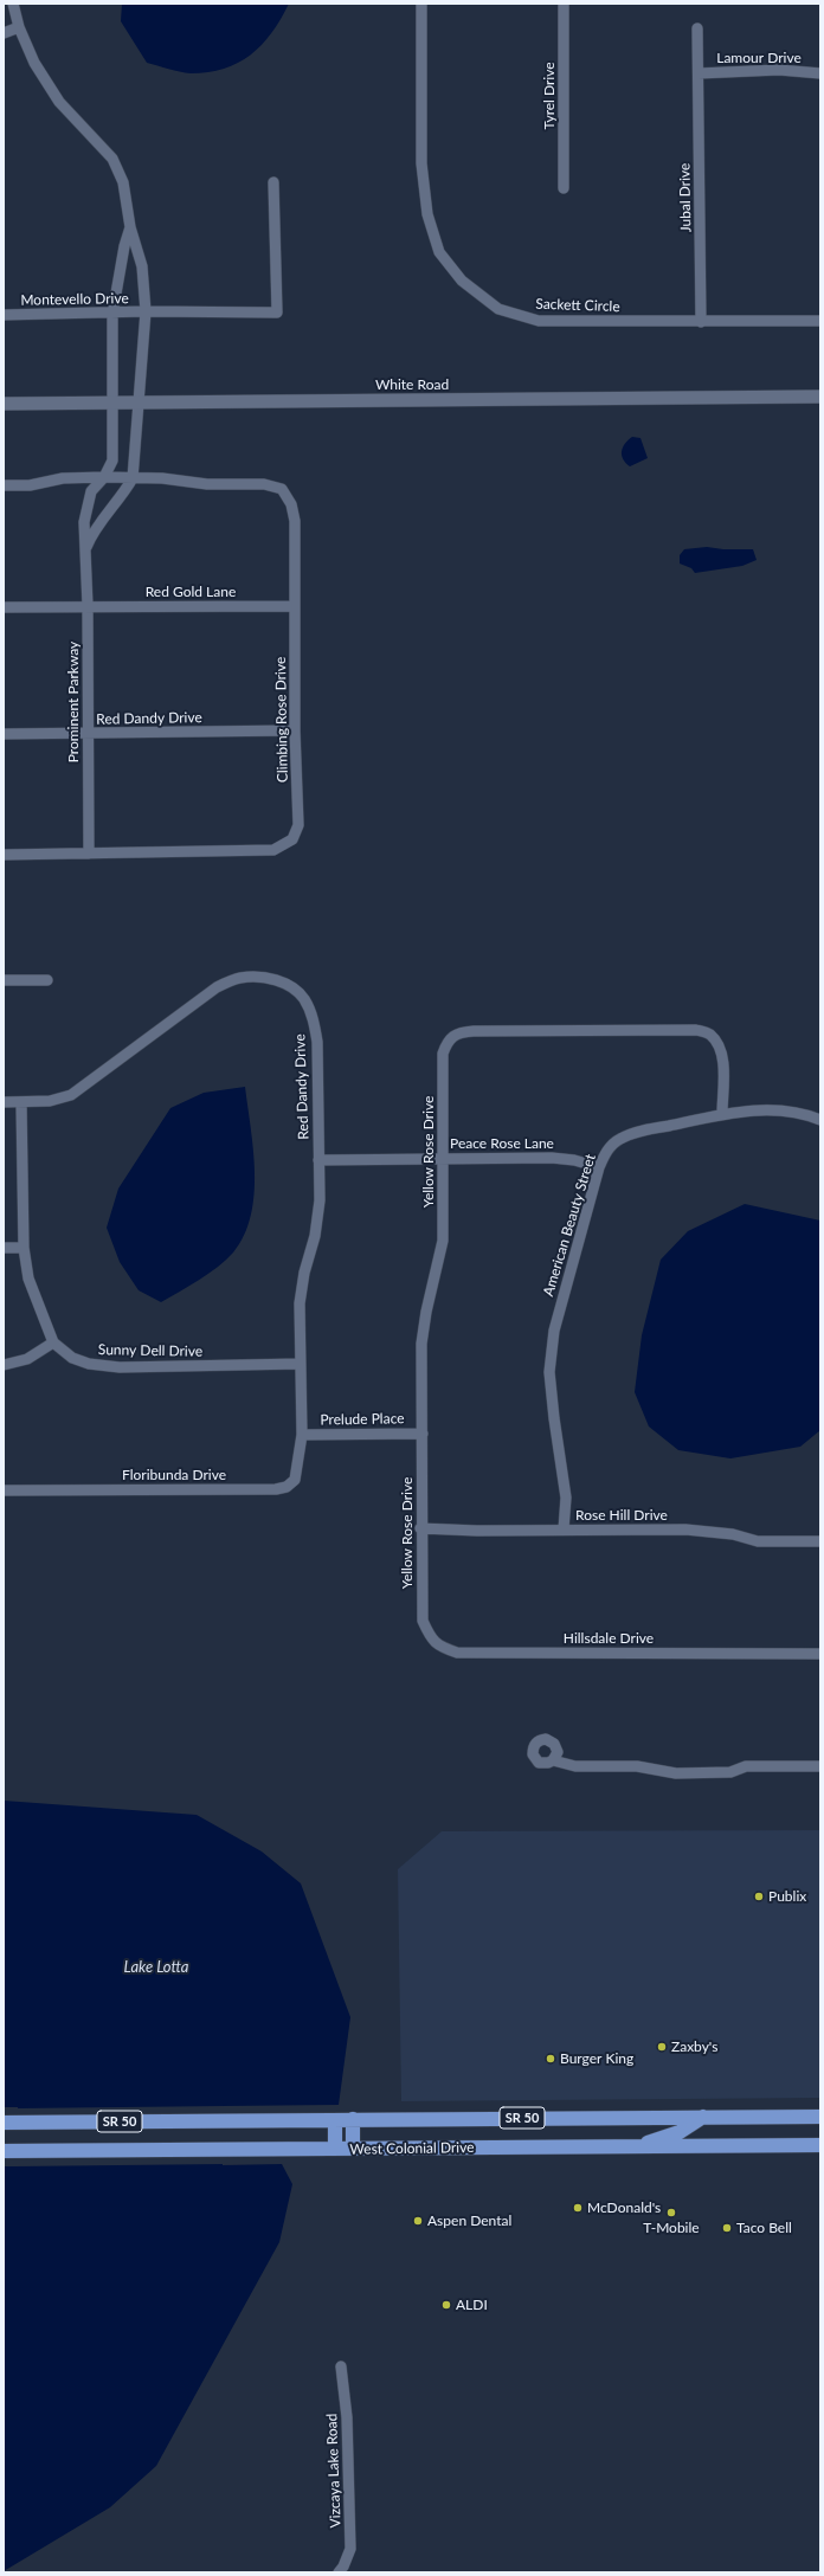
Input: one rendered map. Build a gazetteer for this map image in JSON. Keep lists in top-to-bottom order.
{
  "streets": {
    "highway": ["SR 50", "West Colonial Drive"],
    "street": [
      "Lamour Drive",
      "Tyrel Drive",
      "Jubal Drive",
      "Montevello Drive",
      "Sackett Circle",
      "White Road",
      "Red Gold Lane",
      "Prominent Parkway",
      "Red Dandy Drive",
      "Climbing Rose Drive",
      "Peace Rose Lane",
      "Yellow Rose Drive",
      "American Beauty Street",
      "Sunny Dell Drive",
      "Prelude Place",
      "Floribunda Drive",
      "Rose Hill Drive",
      "Hillsdale Drive",
      "Vizcaya Lake Road"
    ]
  },
  "crossings": [
    ["Lamour Drive", "Jubal Drive"],
    ["Jubal Drive", "Sackett Circle"],
    ["Montevello Drive", "Prominent Parkway"],
    ["White Road", "Prominent Parkway"],
    ["Red Gold Lane", "Prominent Parkway"],
    ["Red Gold Lane", "Climbing Rose Drive"],
    ["Prominent Parkway", "Red Dandy Drive"],
    ["Prominent Parkway", "Climbing Rose Drive"],
    ["Red Dandy Drive", "Climbing Rose Drive"],
    ["Red Dandy Drive", "Peace Rose Lane"],
    ["Red Dandy Drive", "Sunny Dell Drive"],
    ["Red Dandy Drive", "Prelude Place"],
    ["Red Dandy Drive", "Floribunda Drive"],
    ["Peace Rose Lane", "Yellow Rose Drive"],
    ["Peace Rose Lane", "American Beauty Street"],
    ["Yellow Rose Drive", "American Beauty Street"],
    ["Yellow Rose Drive", "Prelude Place"],
    ["Yellow Rose Drive", "Rose Hill Drive"],
    ["Yellow Rose Drive", "Hillsdale Drive"],
    ["American Beauty Street", "Rose Hill Drive"],
    ["Prelude Place", "Floribunda Drive"]
  ],
  "water": ["Lake Lotta"],
  "places": [
    "Publix",
    "Zaxby's",
    "Burger King",
    "McDonald's",
    "T-Mobile",
    "Aspen Dental",
    "Taco Bell",
    "ALDI"
  ]
}
